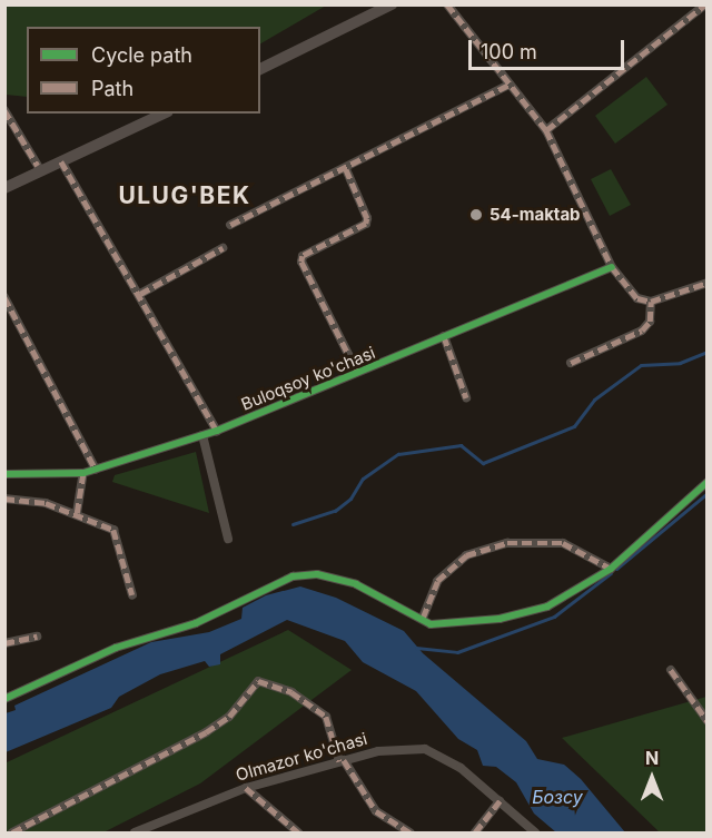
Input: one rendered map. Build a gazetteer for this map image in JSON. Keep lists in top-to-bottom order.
{
  "streets": {
    "street": ["Buloqsoy ko'chasi", "Olmazor ko'chasi"]
  },
  "districts": ["ULUG'BEK"],
  "water": ["Бозсу"],
  "places": ["54-maktab"],
  "legend": ["Cycle path", "Path"],
  "scale_bar": "100 m",
  "north": "top"
}
